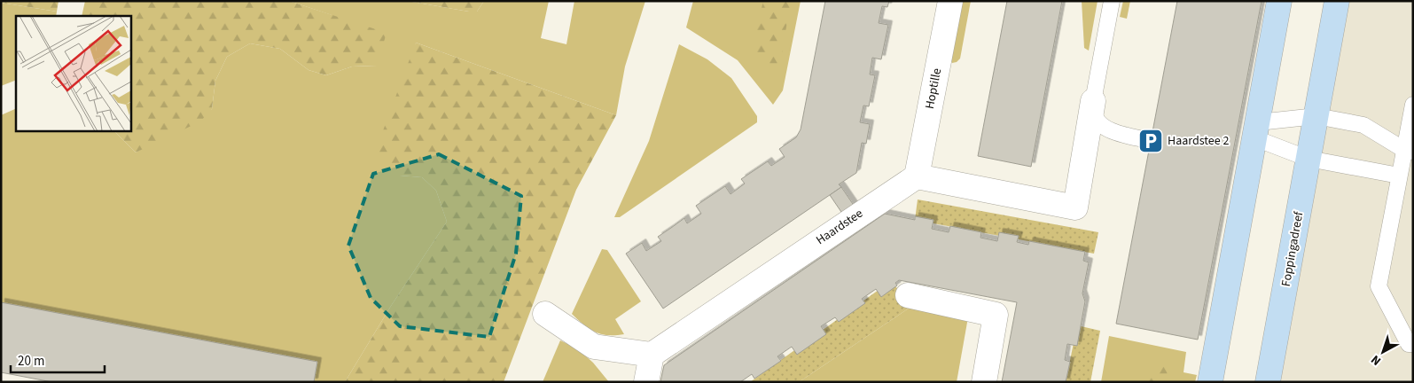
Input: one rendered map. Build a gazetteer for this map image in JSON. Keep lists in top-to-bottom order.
{
  "streets": {
    "street": ["Hoptille", "Haardstee", "Foppingadreef"]
  },
  "crossings": [
    ["Hoptille", "Haardstee"]
  ],
  "places": {
    "parking": ["Haardstee 2"]
  },
  "scale_bar": "20 m",
  "north": "bottom left"
}
